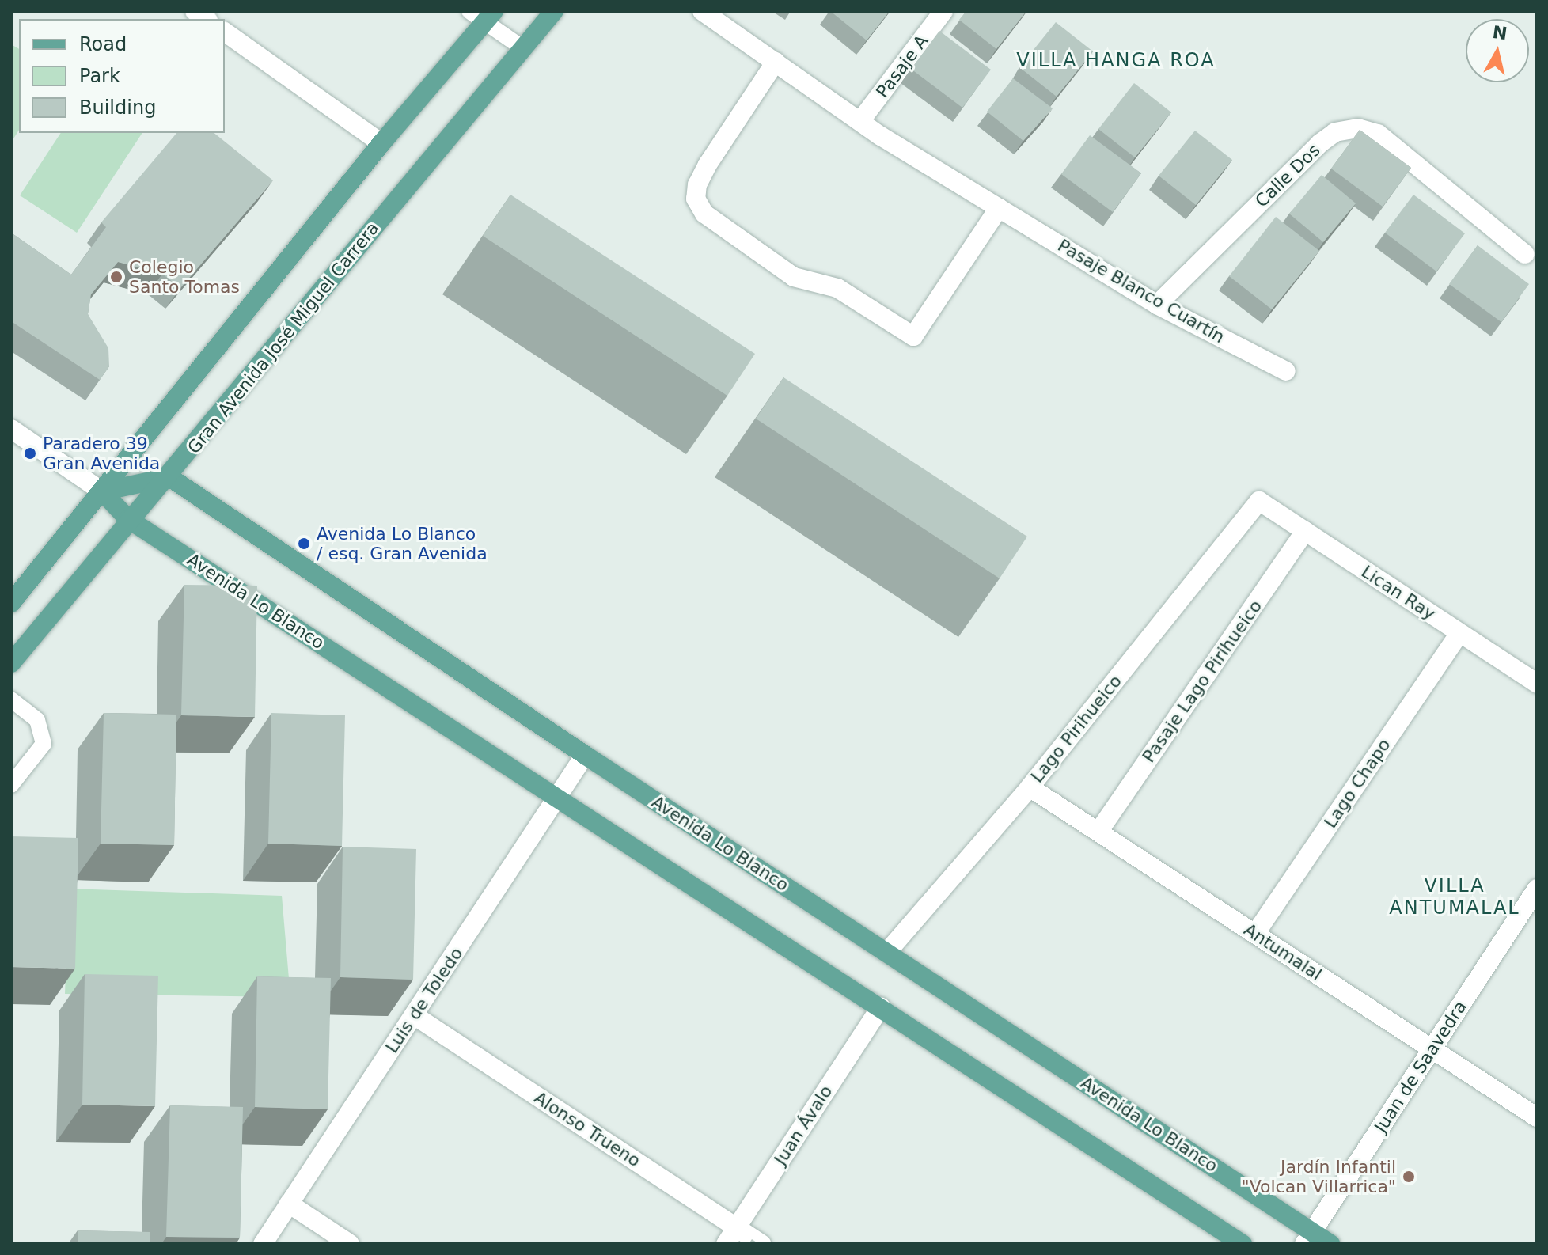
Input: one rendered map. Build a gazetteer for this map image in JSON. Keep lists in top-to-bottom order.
{
  "streets": {
    "main road": ["Gran Avenida José Miguel Carrera", "Avenida Lo Blanco"],
    "street": [
      "Pasaje A",
      "Calle Dos",
      "Pasaje Blanco Cuartín",
      "Lican Ray",
      "Pasaje Lago Pirihueico",
      "Lago Pirihueico",
      "Lago Chapo",
      "Antumalal",
      "Luis de Toledo",
      "Juan de Saavedra",
      "Juan Ávalo",
      "Alonso Trueno"
    ]
  },
  "crossings": [
    ["Pasaje A", "Pasaje Blanco Cuartín"],
    ["Calle Dos", "Pasaje Blanco Cuartín"],
    ["Gran Avenida José Miguel Carrera", "Avenida Lo Blanco"],
    ["Lican Ray", "Pasaje Lago Pirihueico"],
    ["Lican Ray", "Lago Pirihueico"],
    ["Lican Ray", "Lago Chapo"],
    ["Avenida Lo Blanco", "Lago Pirihueico"],
    ["Avenida Lo Blanco", "Luis de Toledo"],
    ["Avenida Lo Blanco", "Juan de Saavedra"],
    ["Avenida Lo Blanco", "Juan Ávalo"],
    ["Pasaje Lago Pirihueico", "Antumalal"],
    ["Lago Pirihueico", "Antumalal"],
    ["Lago Chapo", "Antumalal"],
    ["Antumalal", "Juan de Saavedra"],
    ["Luis de Toledo", "Alonso Trueno"],
    ["Juan Ávalo", "Alonso Trueno"]
  ],
  "districts": ["VILLA HANGA ROA", "VILLA ANTUMALAL"],
  "places": [
    "Colegio Santo Tomas",
    "Paradero 39 Gran Avenida",
    "Avenida Lo Blanco / esq. Gran Avenida",
    "Jardín Infantil \"Volcan Villarrica\""
  ],
  "legend": ["Road", "Park", "Building"],
  "north": "top"
}
